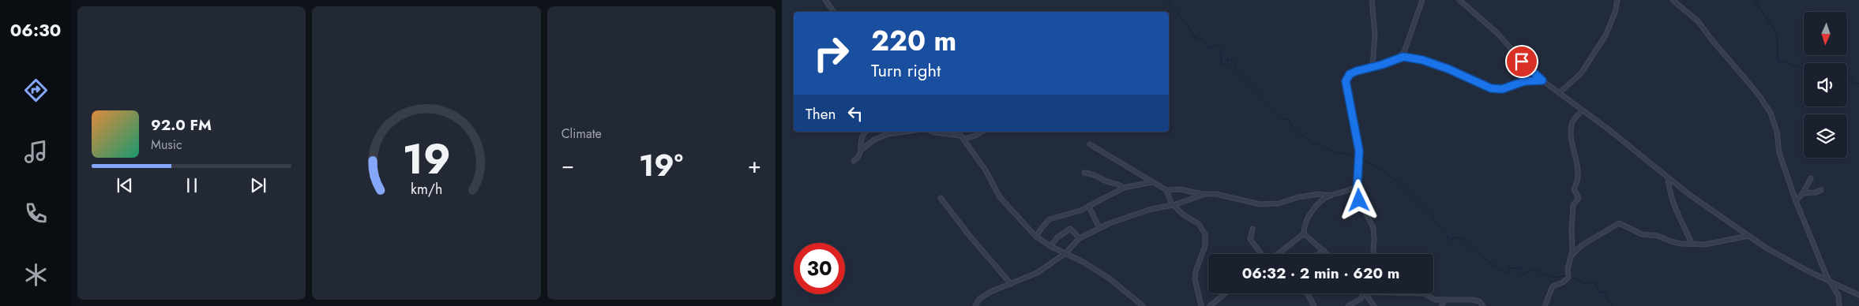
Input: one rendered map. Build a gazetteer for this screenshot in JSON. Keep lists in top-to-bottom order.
{
  "north": "bottom",
  "page": {
    "tabs": "06:30",
    "tile": "Climate",
    "turn": ["220 m", "Turn right"],
    "then": "Then",
    "song": ["92.0 FM", "Music"],
    "heat": ["−", "19°", "+"],
    "limit": "30",
    "trip": "06:32 · 2 min · 620 m",
    "gauge": ["19", "km/h"]
  }
}
